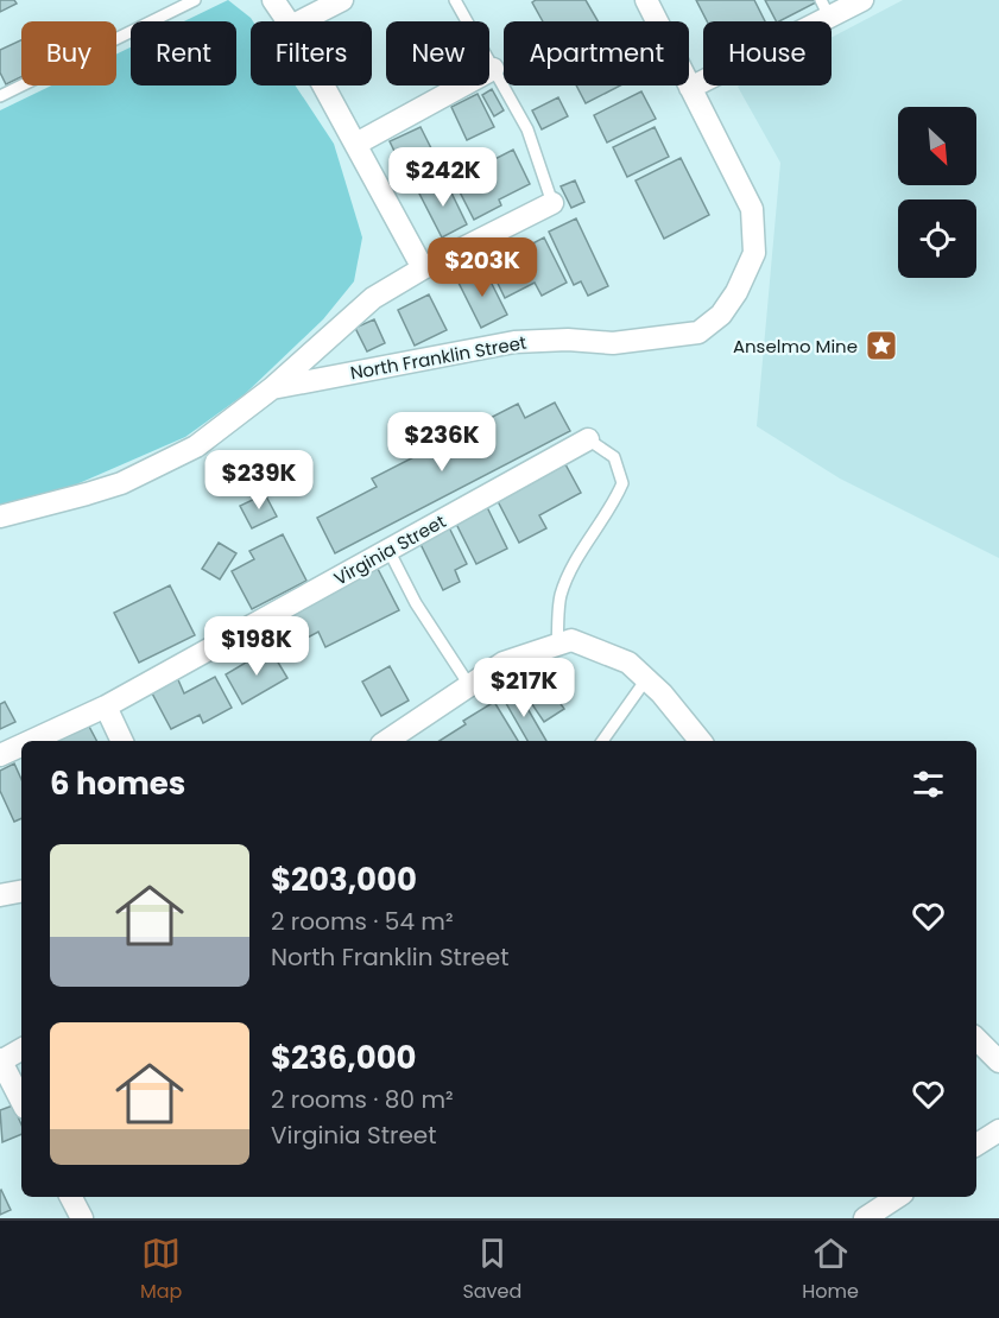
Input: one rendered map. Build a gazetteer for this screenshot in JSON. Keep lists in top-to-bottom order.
{
  "streets": {
    "street": ["North Franklin Street", "Virginia Street"]
  },
  "places": {
    "place": ["Anselmo Mine"]
  },
  "north": "bottom right",
  "page": {
    "chip": [
      "Buy",
      "Rent",
      "Filters",
      "New",
      "Apartment",
      "House"
    ],
    "price": [
      "$242K",
      "$203K",
      "$236K",
      "$239K",
      "$198K",
      "$217K"
    ],
    "heading": "6 homes",
    "list": [
      {
        "name": "$203,000",
        "note": "2 rooms · 54 m² · North Franklin Street"
      },
      {
        "name": "$236,000",
        "note": "2 rooms · 80 m² · Virginia Street"
      }
    ],
    "tabs": ["Map", "Saved", "Home"]
  }
}
